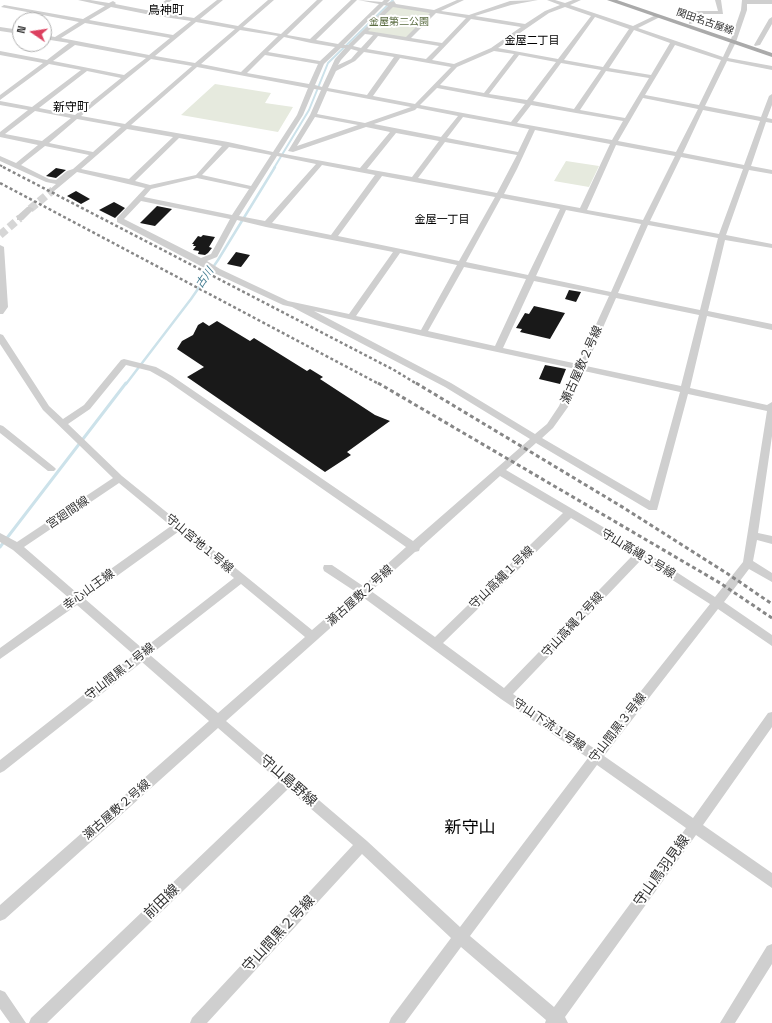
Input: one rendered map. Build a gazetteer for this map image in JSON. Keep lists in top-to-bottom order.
{
  "streets": {
    "main road": ["関田名古屋線"],
    "street": [
      "瀬古屋敷２号線",
      "宮廻間線",
      "守山宮地１号線",
      "守山高縄３号線",
      "守山高縄１号線",
      "幸心山王線",
      "守山高縄２号線",
      "守山間黒１号線",
      "守山下流１号線",
      "守山間黒３号線",
      "守山島野線",
      "守山鳥羽見線",
      "前田線",
      "守山間黒２号線"
    ]
  },
  "crossings": [
    ["関田名古屋線", "瀬古屋敷２号線"],
    ["瀬古屋敷２号線", "守山宮地１号線"],
    ["瀬古屋敷２号線", "守山高縄３号線"],
    ["瀬古屋敷２号線", "守山下流１号線"],
    ["瀬古屋敷２号線", "守山島野線"],
    ["宮廻間線", "守山宮地１号線"],
    ["宮廻間線", "守山島野線"],
    ["守山宮地１号線", "幸心山王線"],
    ["守山宮地１号線", "守山間黒１号線"],
    ["守山高縄３号線", "守山高縄１号線"],
    ["守山高縄３号線", "守山高縄２号線"],
    ["守山高縄３号線", "守山間黒３号線"],
    ["守山高縄１号線", "守山下流１号線"],
    ["幸心山王線", "守山島野線"],
    ["守山高縄２号線", "守山下流１号線"],
    ["守山間黒１号線", "守山島野線"],
    ["守山下流１号線", "守山間黒３号線"],
    ["守山下流１号線", "守山鳥羽見線"],
    ["守山間黒３号線", "守山島野線"],
    ["守山島野線", "守山鳥羽見線"],
    ["守山島野線", "前田線"],
    ["守山島野線", "守山間黒２号線"]
  ],
  "districts": [
    "鳥神町",
    "金屋二丁目",
    "新守町",
    "金屋一丁目",
    "新守山"
  ],
  "water": ["古川"],
  "parks": ["金屋第二公園"],
  "north": "left"
}
